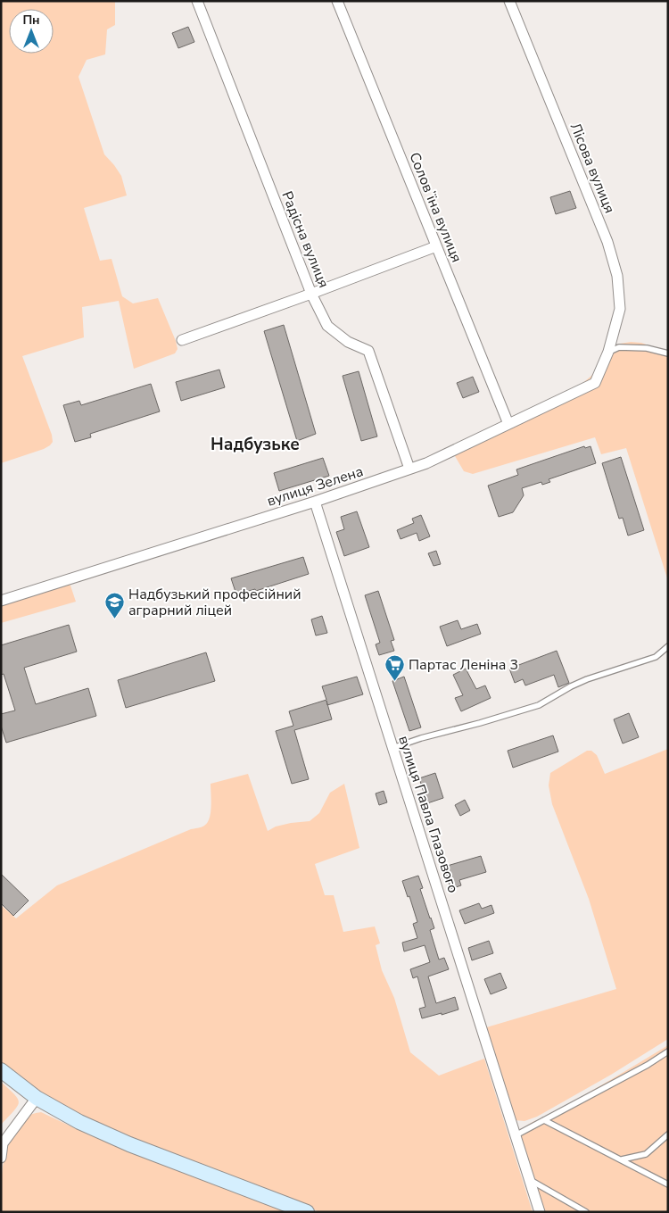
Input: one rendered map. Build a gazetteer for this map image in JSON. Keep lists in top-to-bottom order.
{
  "streets": {
    "street": [
      "Лісова вулиця",
      "Соловʼїна вулиця",
      "Радісна вулиця",
      "вулиця Зелена",
      "вулиця Павла Глазового"
    ]
  },
  "crossings": [
    ["Лісова вулиця", "вулиця Зелена"],
    ["Соловʼїна вулиця", "вулиця Зелена"],
    ["Радісна вулиця", "вулиця Зелена"],
    ["вулиця Зелена", "вулиця Павла Глазового"]
  ],
  "districts": ["Надбузьке"],
  "places": {
    "school or university": ["Надбузький професійний аграрний ліцей"],
    "supermarket": ["Партас Леніна 3"]
  },
  "north": "top"
}
